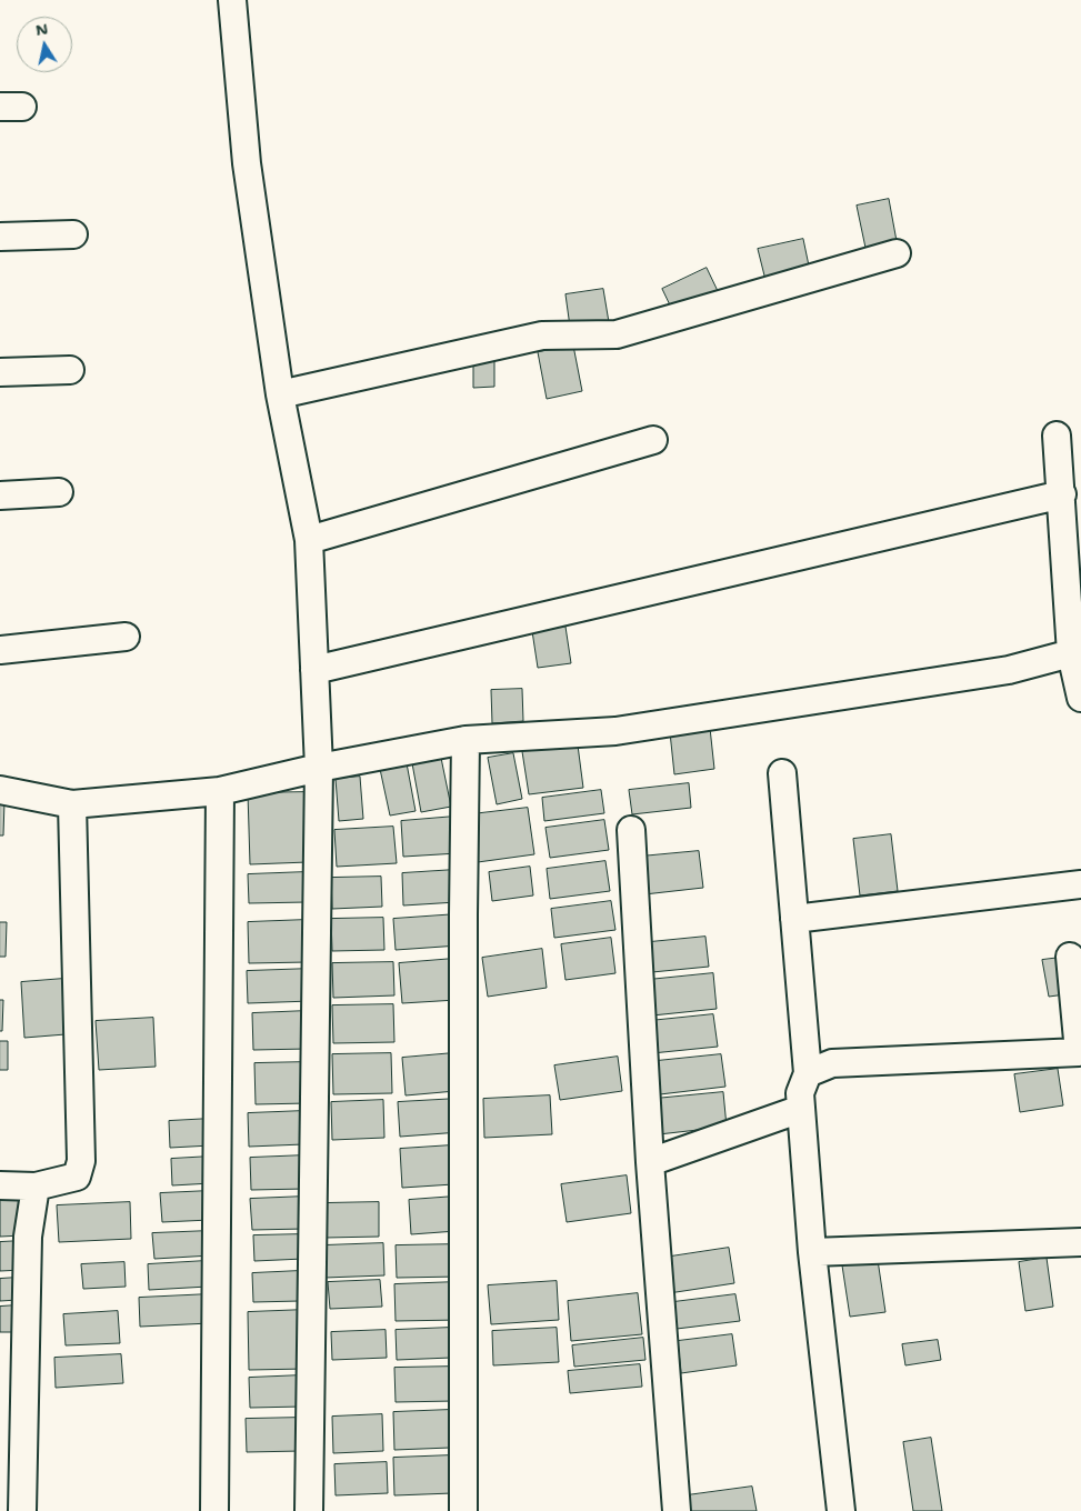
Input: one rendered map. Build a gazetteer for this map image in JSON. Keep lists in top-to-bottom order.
{
  "north": "top"
}
